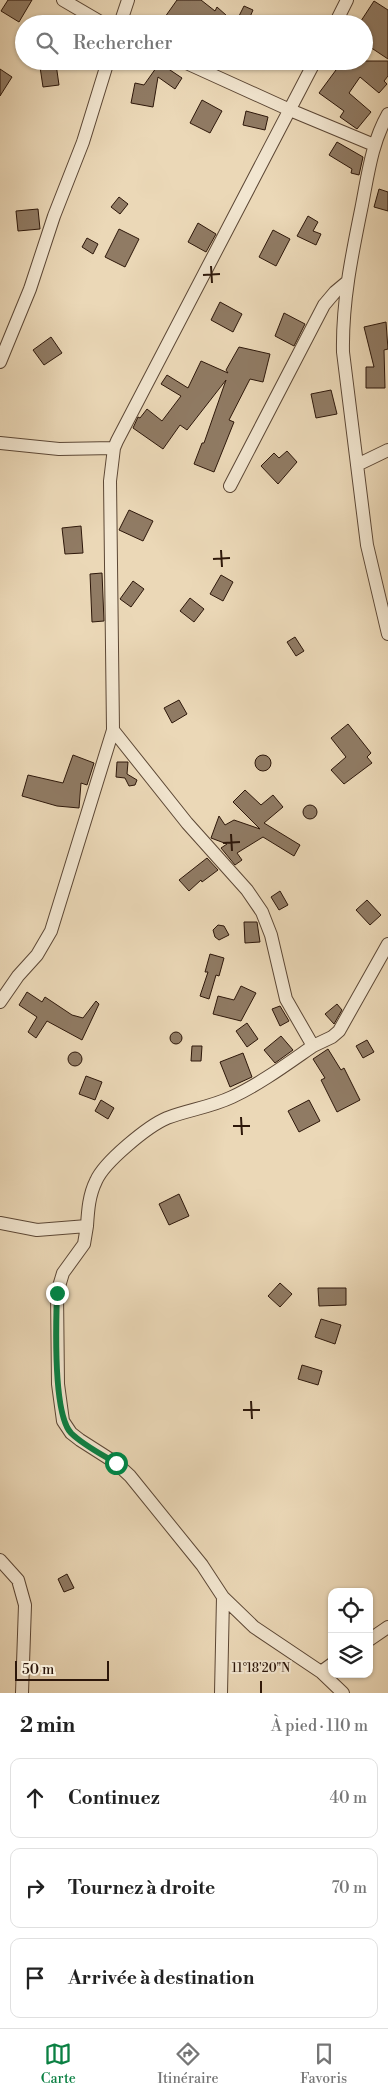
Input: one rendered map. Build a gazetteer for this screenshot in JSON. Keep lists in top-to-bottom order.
{
  "scale_bar": "50 m",
  "page": {
    "search": "Rechercher",
    "scale": "50 m",
    "heading": ["2 min", "À pied · 110 m"],
    "list": [
      ["Continuez", "40 m"],
      ["Tournez à droite", "70 m"],
      "Arrivée à destination"
    ],
    "nav": ["Carte", "Itinéraire", "Favoris"]
  },
  "coordinates": ["11°18'20\"N"]
}
